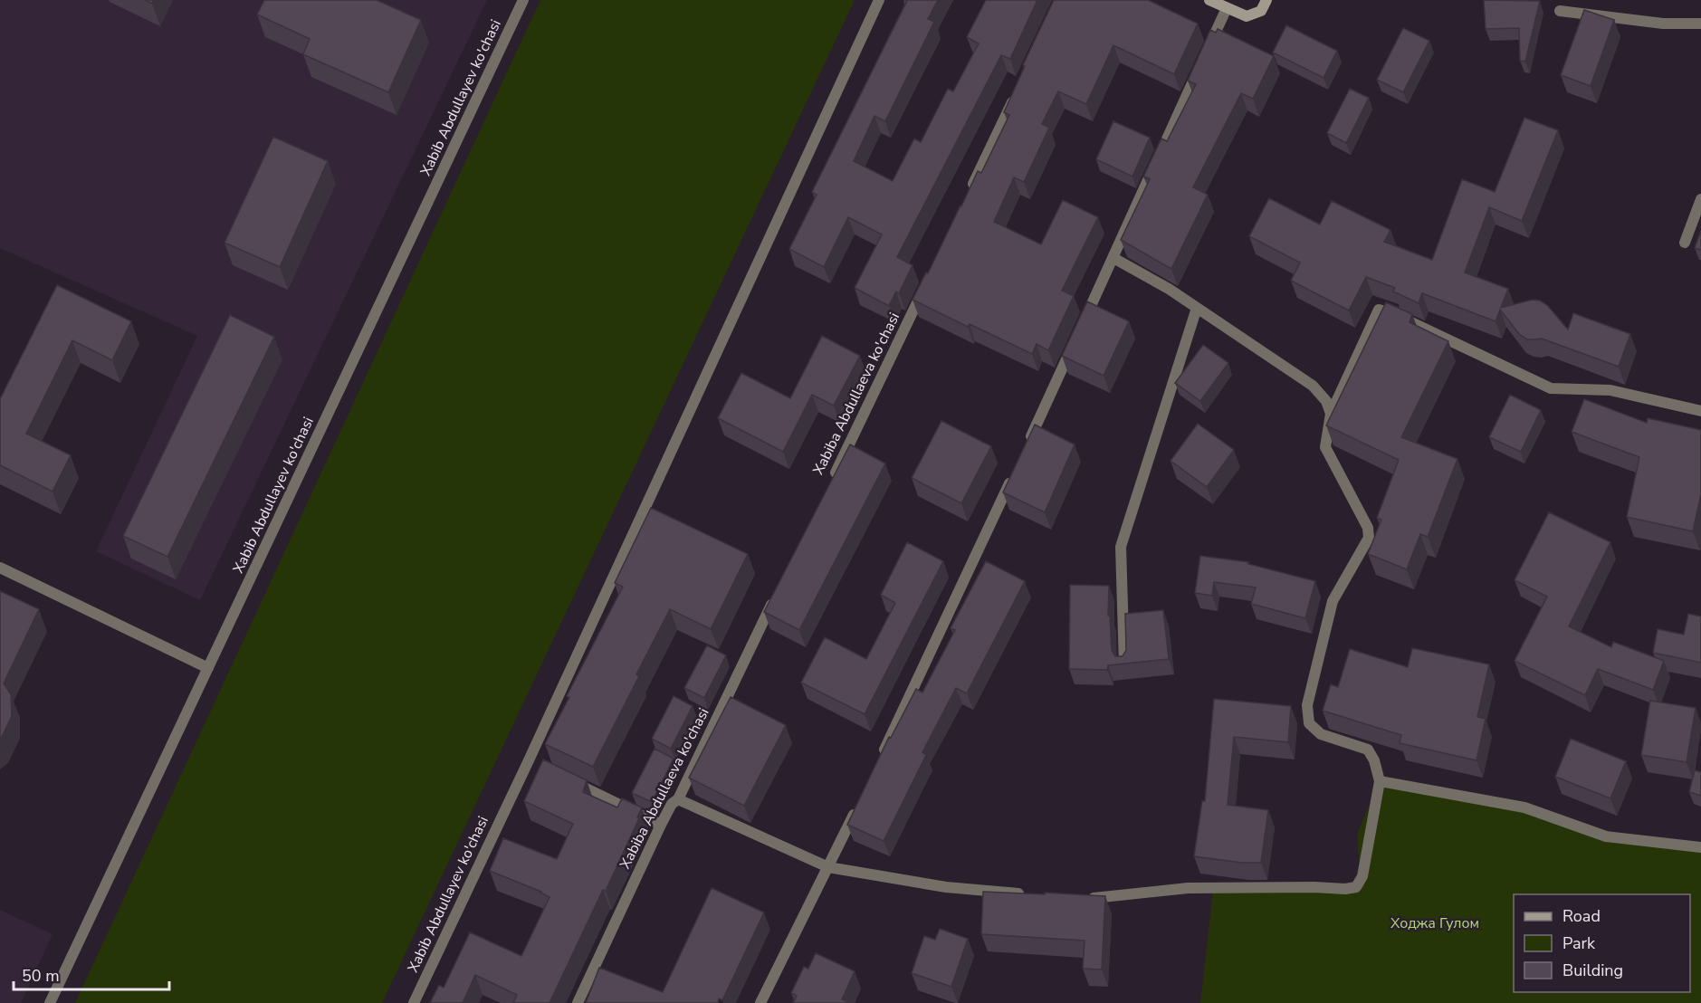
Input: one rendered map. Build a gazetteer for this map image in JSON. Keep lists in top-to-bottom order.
{
  "streets": {
    "street": ["Xabib Abdullayev ko'chasi", "Xabiba Abdullaeva ko'chasi"]
  },
  "parks": ["Ходжа Гулом"],
  "legend": ["Road", "Park", "Building"],
  "scale_bar": "50 m"
}
